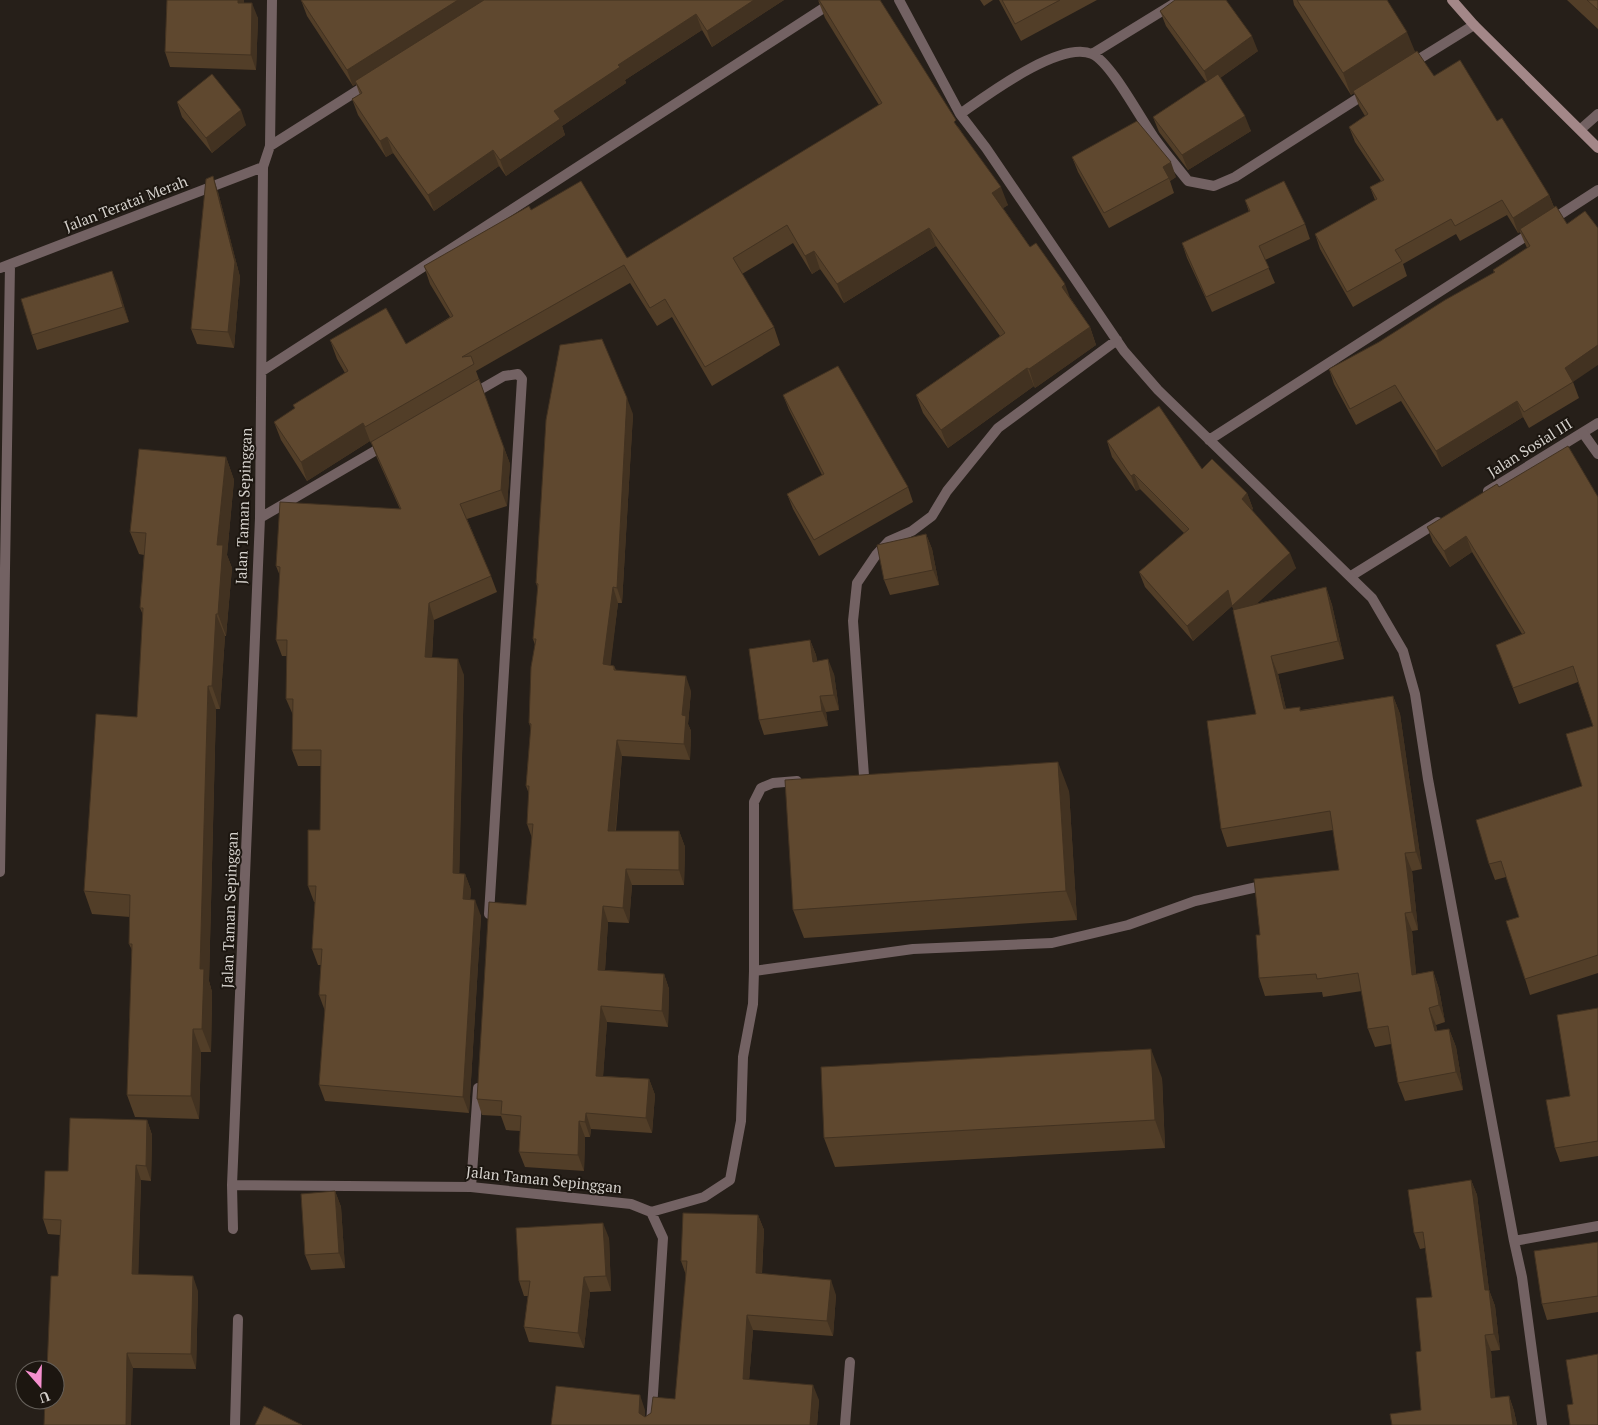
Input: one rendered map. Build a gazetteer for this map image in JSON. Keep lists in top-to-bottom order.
{
  "streets": {
    "street": ["Jalan Teratai Merah", "Jalan Sosial III", "Jalan Taman Sepinggan"]
  },
  "crossings": [
    ["Jalan Teratai Merah", "Jalan Taman Sepinggan"]
  ],
  "north": "bottom"
}
